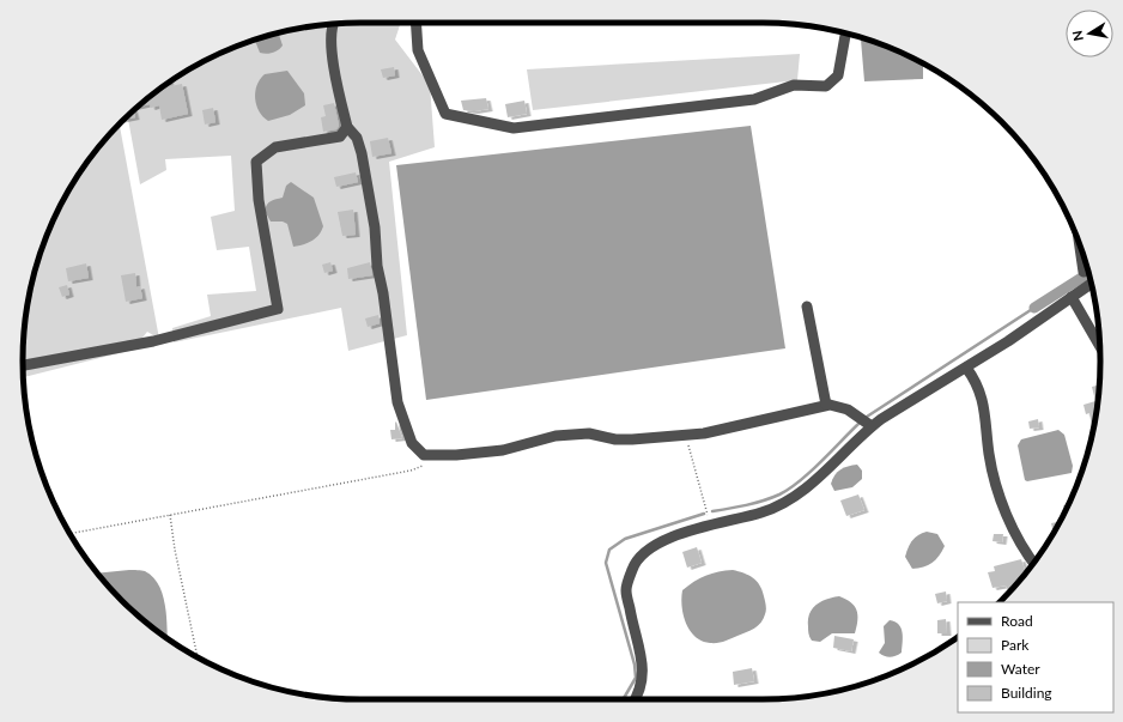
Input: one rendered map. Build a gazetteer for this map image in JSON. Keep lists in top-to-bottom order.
{
  "legend": [
    "Road",
    "Park",
    "Water",
    "Building"
  ],
  "north": "left"
}
